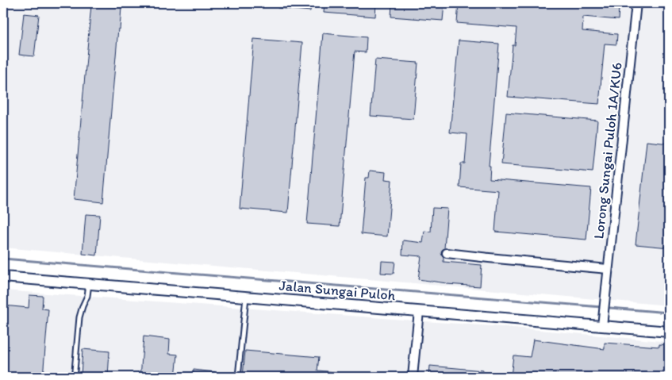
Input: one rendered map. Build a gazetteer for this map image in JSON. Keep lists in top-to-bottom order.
{
  "streets": {
    "street": ["Lorong Sungai Puloh 1A/KU6", "Jalan Sungai Puloh"]
  },
  "crossings": [
    ["Lorong Sungai Puloh 1A/KU6", "Jalan Sungai Puloh"]
  ]
}
